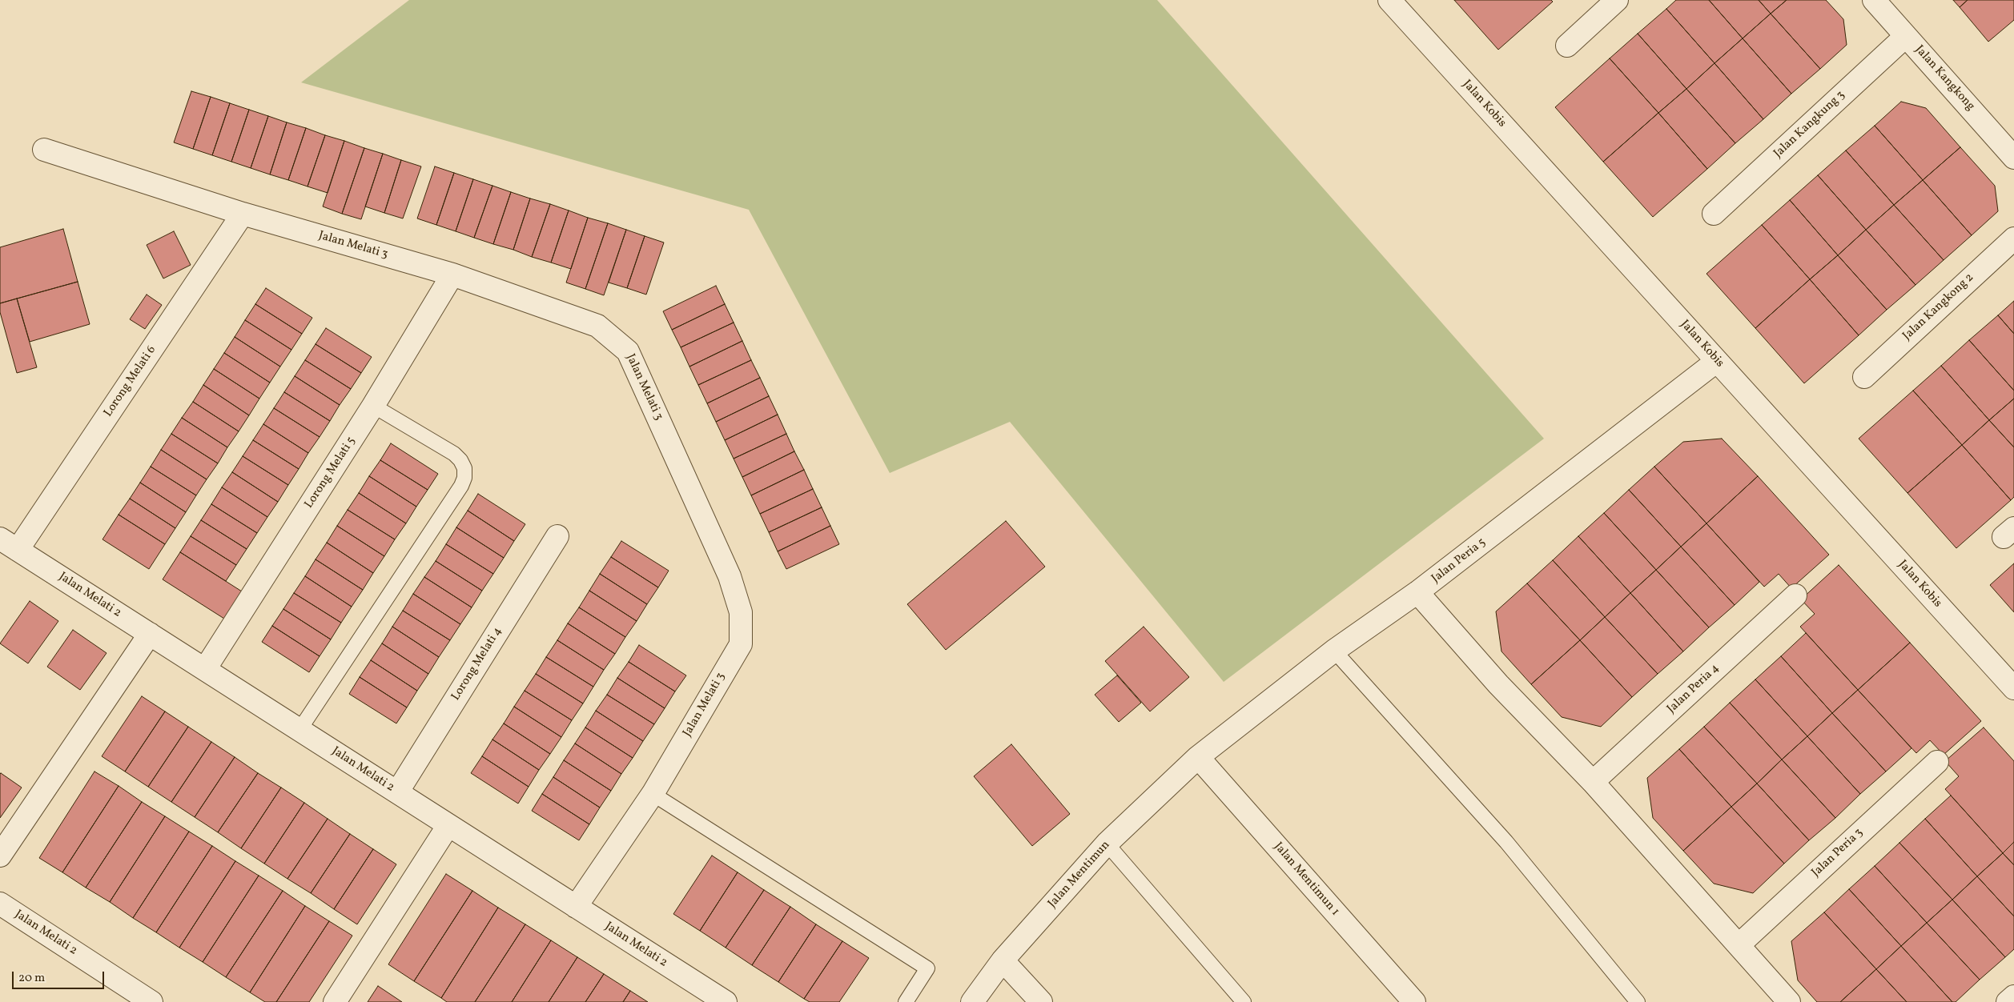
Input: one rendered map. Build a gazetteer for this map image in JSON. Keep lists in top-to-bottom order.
{
  "streets": {
    "street": [
      "Jalan Kangkong",
      "Jalan Kobis",
      "Jalan Kangkung 3",
      "Jalan Melati 3",
      "Jalan Kangkong 2",
      "Lorong Melati 6",
      "Lorong Melati 5",
      "Jalan Peria 5",
      "Jalan Melati 2",
      "Lorong Melati 4",
      "Jalan Peria 4",
      "Jalan Peria 3",
      "Jalan Mentimun",
      "Jalan Mentimun 1"
    ]
  },
  "crossings": [
    ["Jalan Kangkong", "Jalan Kangkung 3"],
    ["Jalan Kobis", "Jalan Peria 5"],
    ["Jalan Melati 3", "Lorong Melati 6"],
    ["Jalan Melati 3", "Lorong Melati 5"],
    ["Jalan Melati 3", "Jalan Melati 2"],
    ["Lorong Melati 6", "Jalan Melati 2"],
    ["Lorong Melati 5", "Jalan Melati 2"],
    ["Jalan Peria 5", "Jalan Mentimun"],
    ["Jalan Peria 5", "Jalan Mentimun 1"],
    ["Jalan Melati 2", "Lorong Melati 4"],
    ["Jalan Mentimun", "Jalan Mentimun 1"]
  ],
  "scale_bar": "20 m"
}
